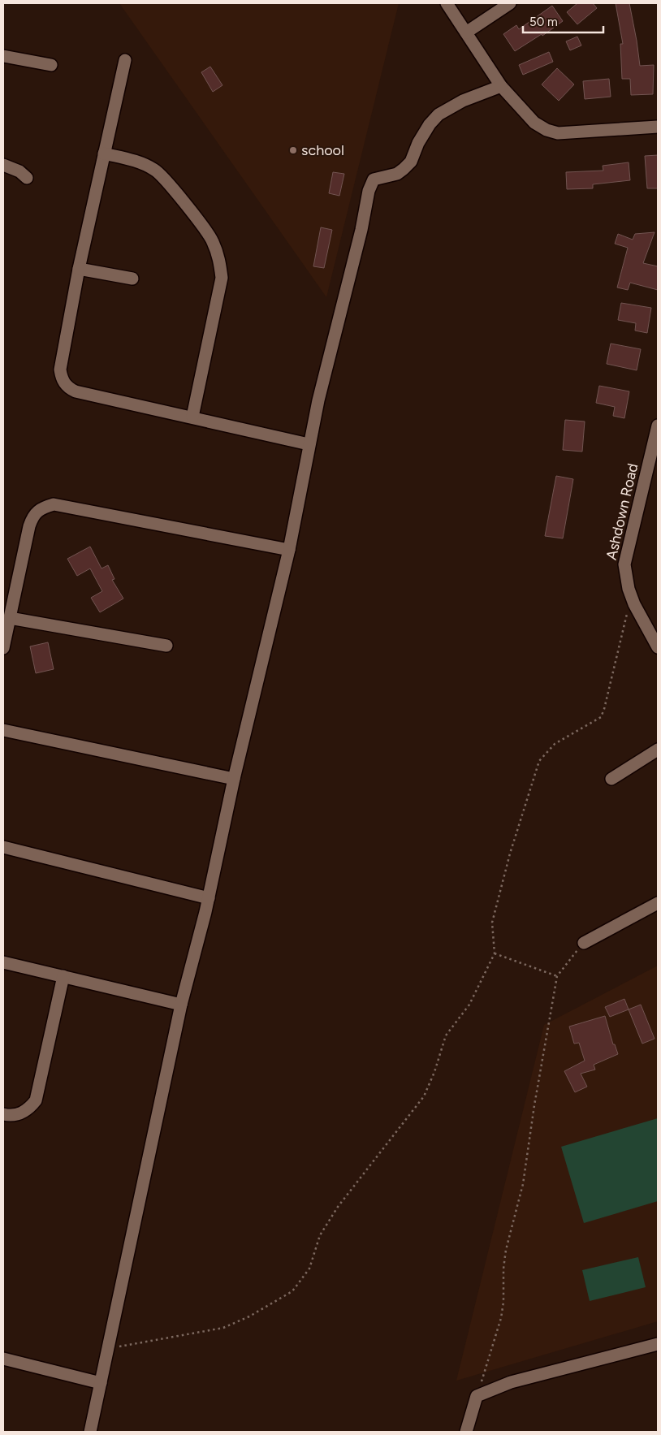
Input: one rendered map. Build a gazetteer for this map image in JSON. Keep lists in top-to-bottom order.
{
  "streets": {
    "street": ["Ashdown Road"]
  },
  "places": ["school"],
  "scale_bar": "50 m"
}
